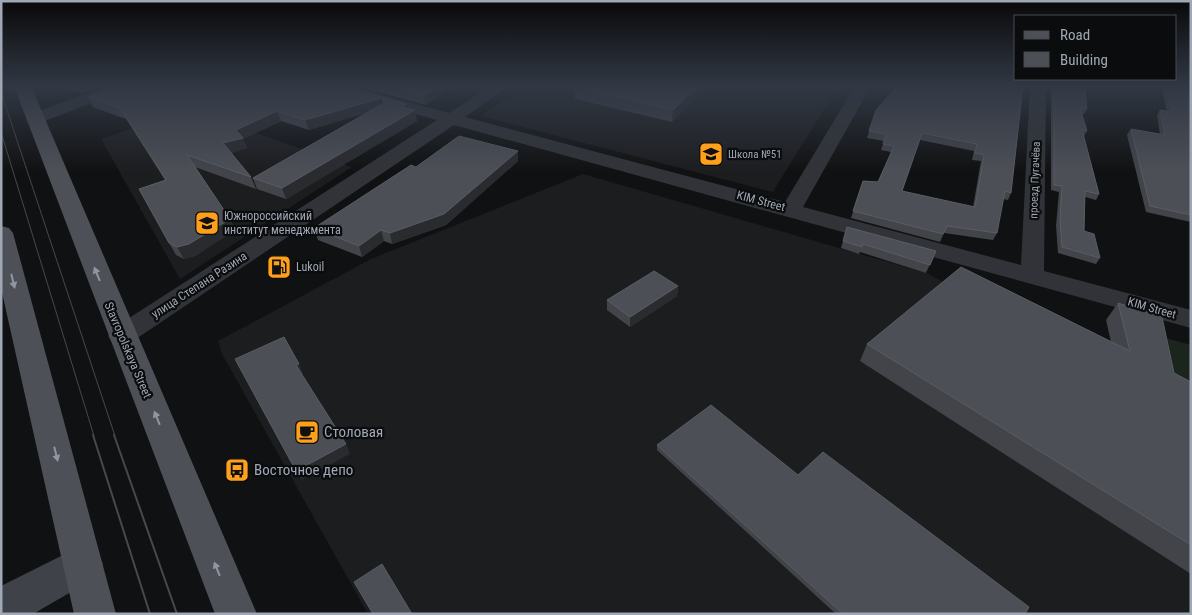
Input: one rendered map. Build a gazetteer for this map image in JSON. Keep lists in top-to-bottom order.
{
  "streets": {
    "main road": ["Stavropolskaya Street"],
    "street": ["проезд Пугачёва", "KIM Street", "улица Степана Разина"]
  },
  "crossings": [
    ["проезд Пугачёва", "KIM Street"],
    ["KIM Street", "улица Степана Разина"],
    ["улица Степана Разина", "Stavropolskaya Street"]
  ],
  "places": {
    "school or university": ["Школа №51", "Южнороссийский институт менеджмента"],
    "fuel station": ["Lukoil"],
    "cafe": ["Столовая"],
    "bus stop": ["Восточное депо"]
  },
  "legend": ["Road", "Building"]
}
